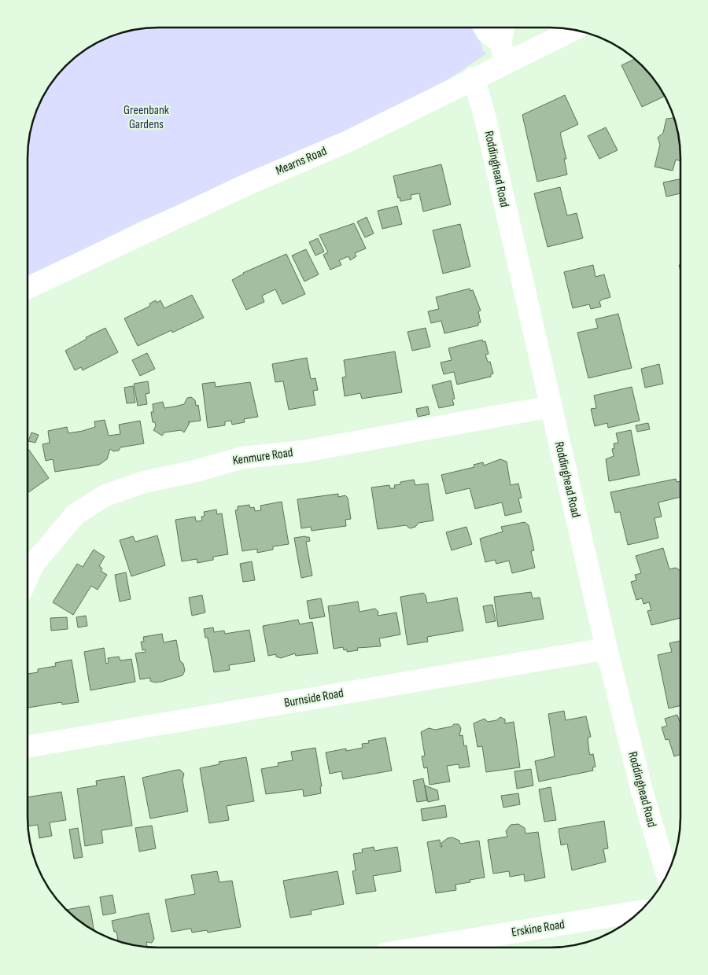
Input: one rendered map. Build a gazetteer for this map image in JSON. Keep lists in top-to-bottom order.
{
  "streets": {
    "street": [
      "Mearns Road",
      "Roddinghead Road",
      "Kenmure Road",
      "Burnside Road",
      "Erskine Road"
    ]
  },
  "crossings": [
    ["Mearns Road", "Roddinghead Road"],
    ["Roddinghead Road", "Kenmure Road"],
    ["Roddinghead Road", "Burnside Road"]
  ],
  "parks": ["Greenbank Gardens"]
}
